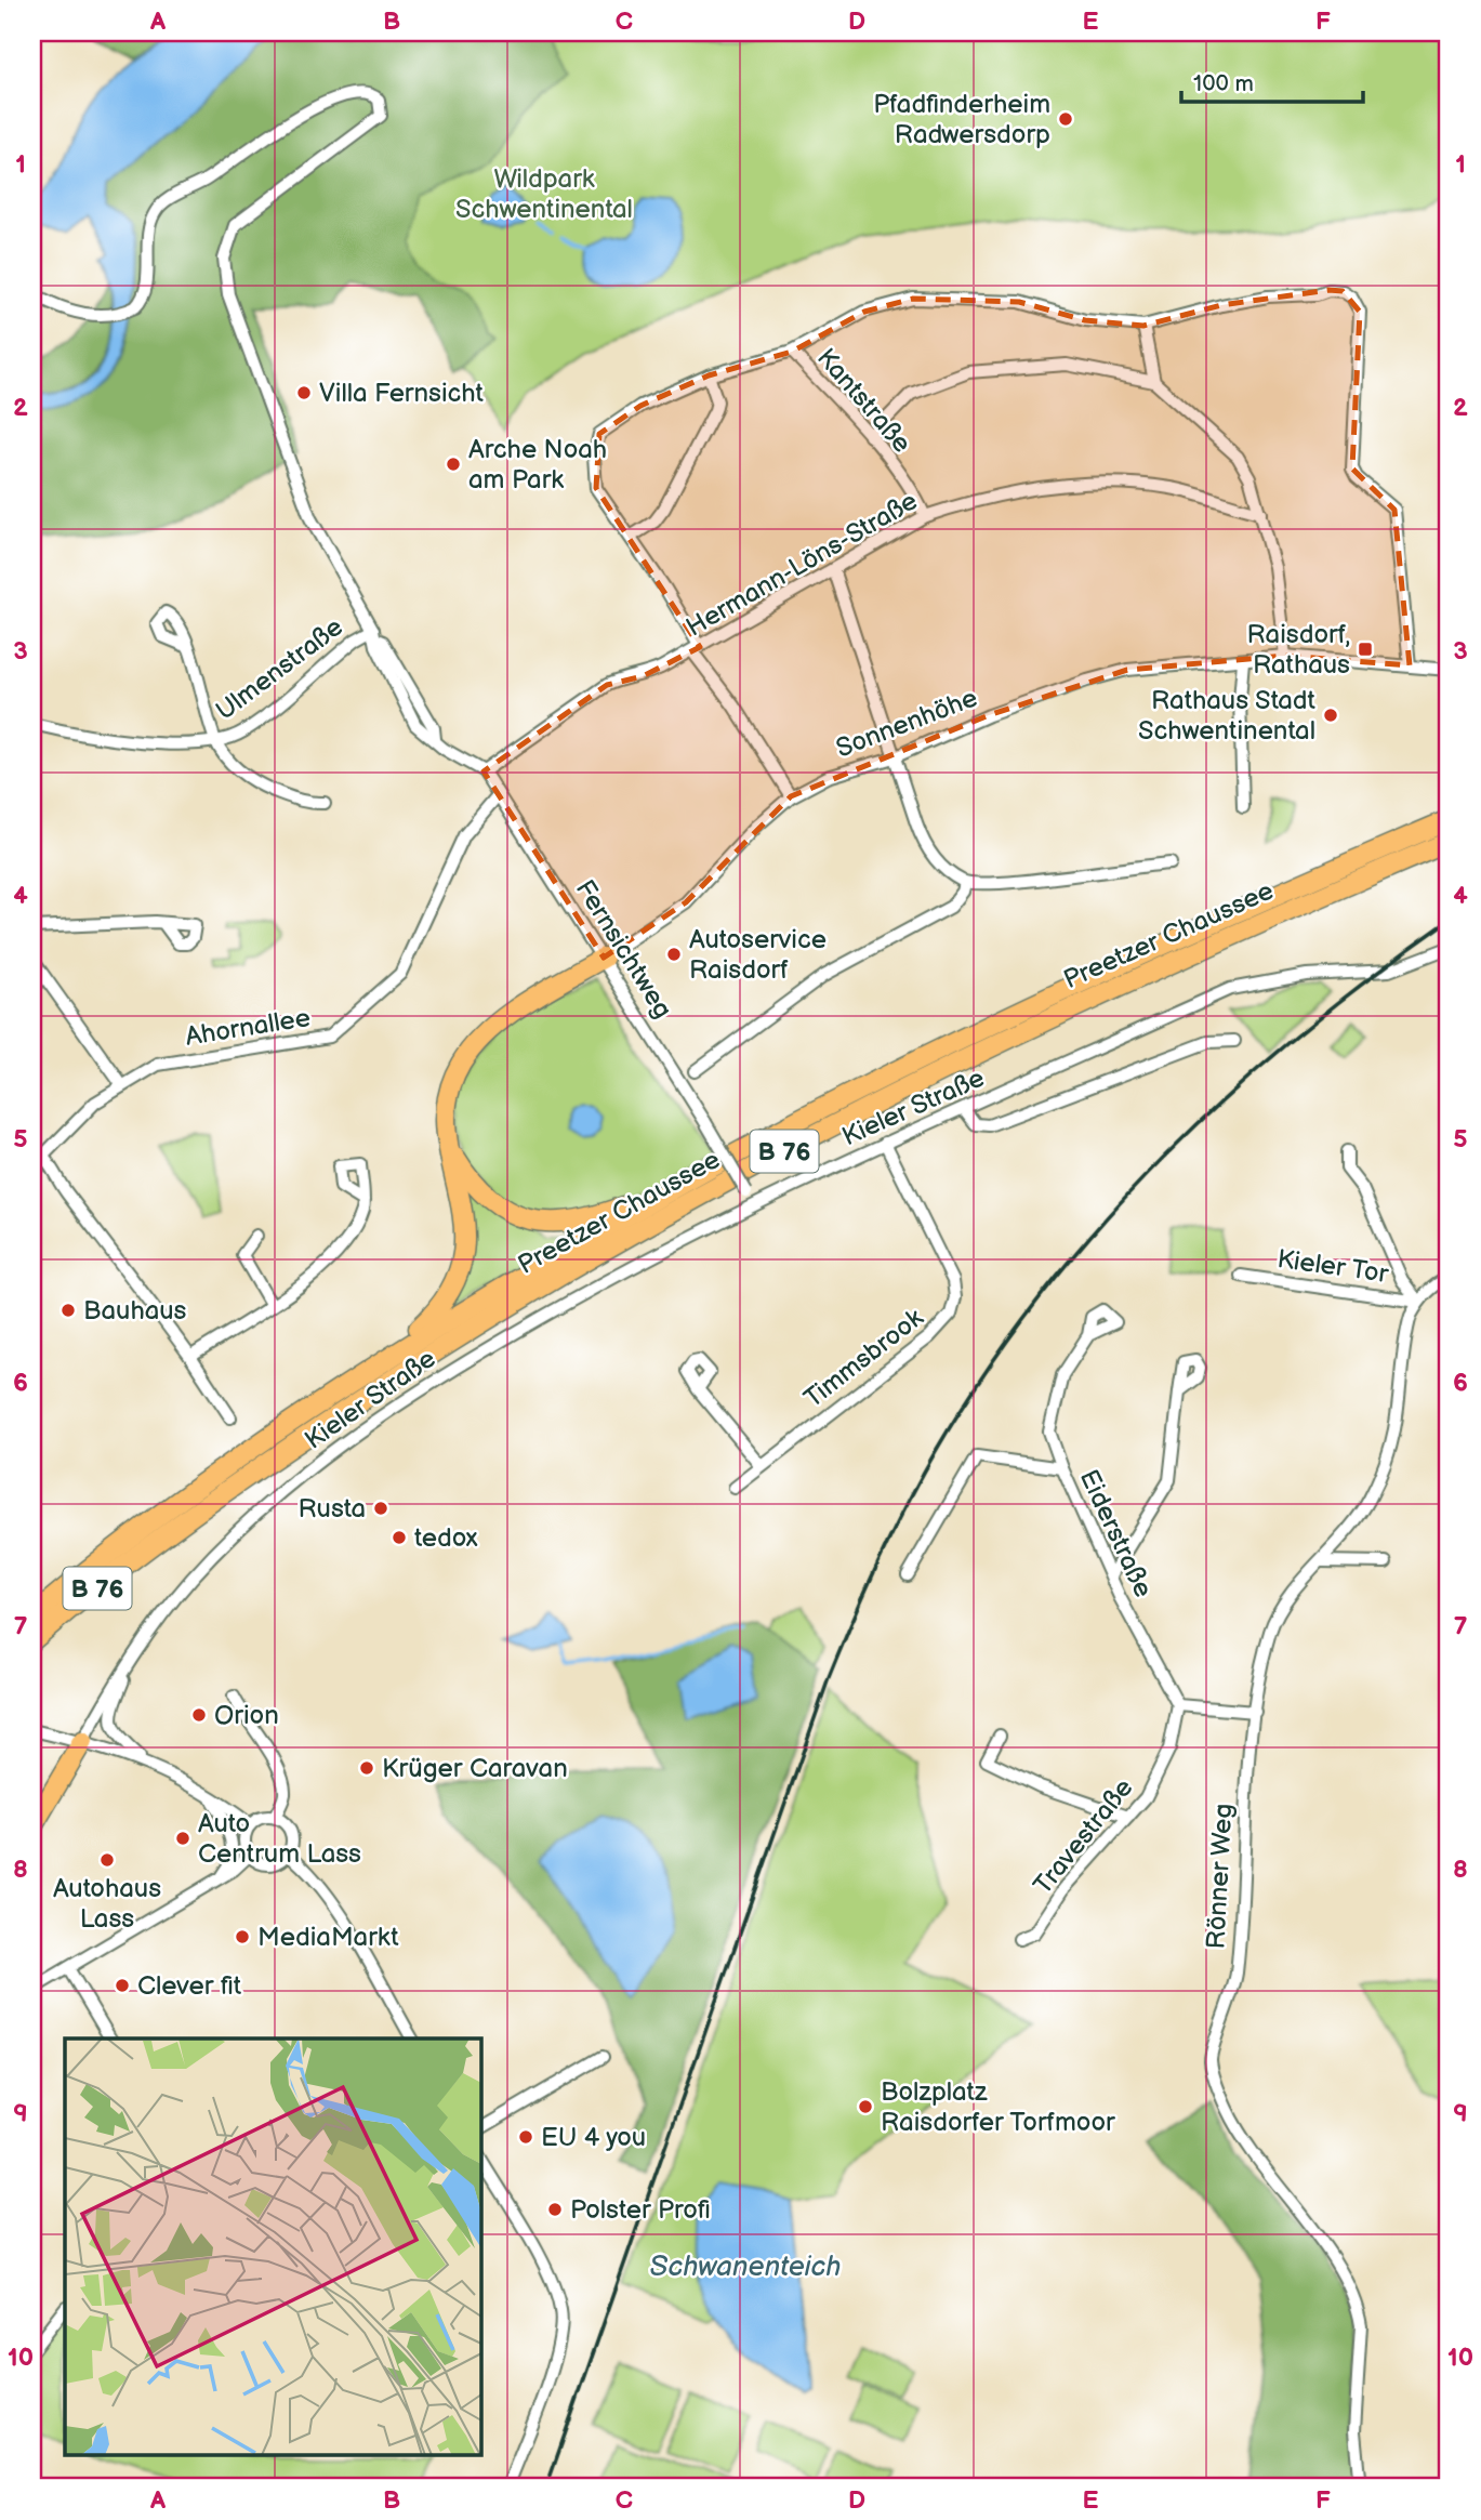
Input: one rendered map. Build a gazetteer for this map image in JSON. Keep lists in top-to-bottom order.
{
  "streets": {
    "highway": ["Preetzer Chaussee", "B 76"],
    "street": [
      "Kantstraße",
      "Hermann-Löns-Straße",
      "Ulmenstraße",
      "Sonnenhöhe",
      "Fernsichtweg",
      "Ahornallee",
      "Kieler Straße",
      "Kieler Tor",
      "Timmsbrook",
      "Eiderstraße",
      "Travestraße",
      "Rönner Weg"
    ]
  },
  "crossings": [
    ["Kantstraße", "Hermann-Löns-Straße"],
    ["Hermann-Löns-Straße", "Fernsichtweg"],
    ["Ulmenstraße", "Fernsichtweg"],
    ["Sonnenhöhe", "Fernsichtweg"],
    ["Sonnenhöhe", "B 76"],
    ["Preetzer Chaussee", "B 76"],
    ["Fernsichtweg", "Ahornallee"],
    ["Fernsichtweg", "Kieler Straße"],
    ["Fernsichtweg", "B 76"],
    ["Kieler Straße", "Timmsbrook"],
    ["Kieler Tor", "Rönner Weg"],
    ["Eiderstraße", "Travestraße"]
  ],
  "water": ["Schwanenteich"],
  "parks": ["Wildpark Schwentinental"],
  "places": {
    "other": [
      "Pfadfinderheim Radwersdorp",
      "Villa Fernsicht",
      "Arche Noah am Park",
      "Rathaus Stadt Schwentinental",
      "Autoservice Raisdorf",
      "Bauhaus",
      "Rusta",
      "tedox",
      "Orion",
      "Krüger Caravan",
      "Auto Centrum Lass",
      "Autohaus Lass",
      "MediaMarkt",
      "Clever fit",
      "Bolzplatz Raisdorfer Torfmoor",
      "EU 4 you",
      "Polster Profi"
    ],
    "transit": ["Raisdorf, Rathaus"]
  },
  "scale_bar": "100 m",
  "grid": {
    "columns": [
      "A",
      "B",
      "C",
      "D",
      "E",
      "F"
    ],
    "rows": [
      "1",
      "2",
      "3",
      "4",
      "5",
      "6",
      "7",
      "8",
      "9",
      "10"
    ]
  }
}
